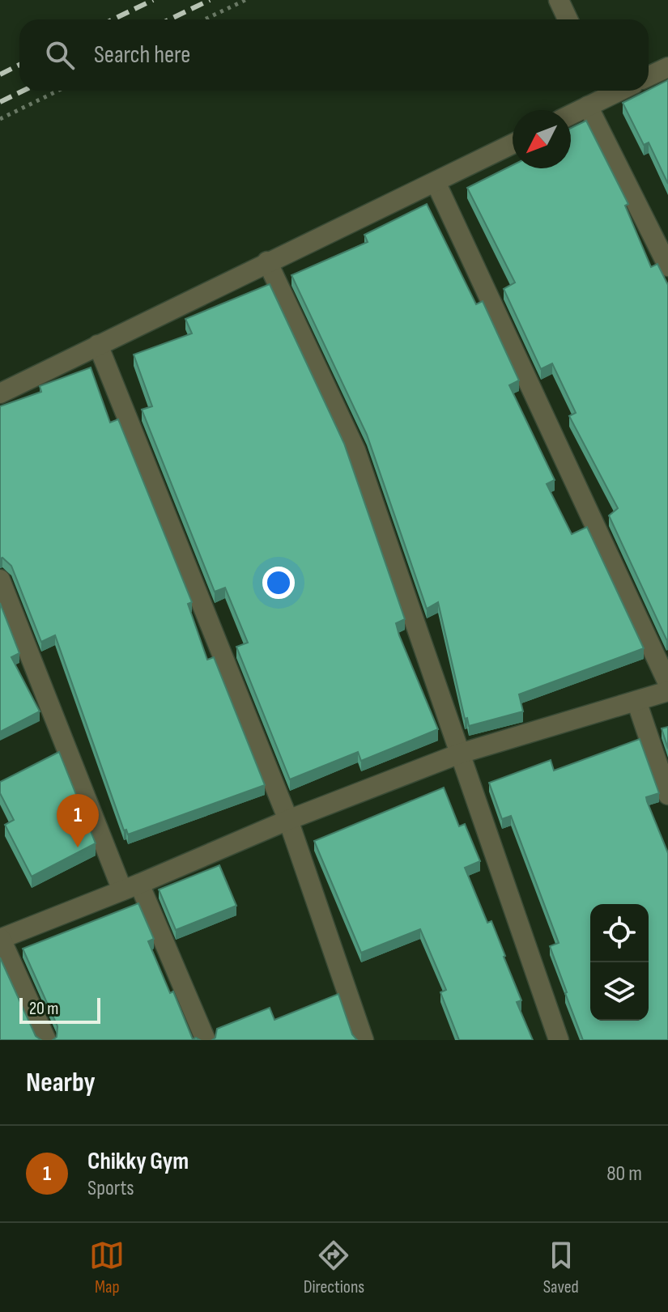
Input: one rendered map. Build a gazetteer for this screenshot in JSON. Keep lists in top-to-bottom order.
{
  "scale_bar": "20 m",
  "north": "bottom left",
  "page": {
    "search": "Search here",
    "pins": "1",
    "scale": "20 m",
    "heading": "Nearby",
    "list": [
      {
        "mark": "1",
        "name": "Chikky Gym",
        "note": "Sports",
        "value": "80 m"
      }
    ],
    "nav": ["Map", "Directions", "Saved"]
  }
}
